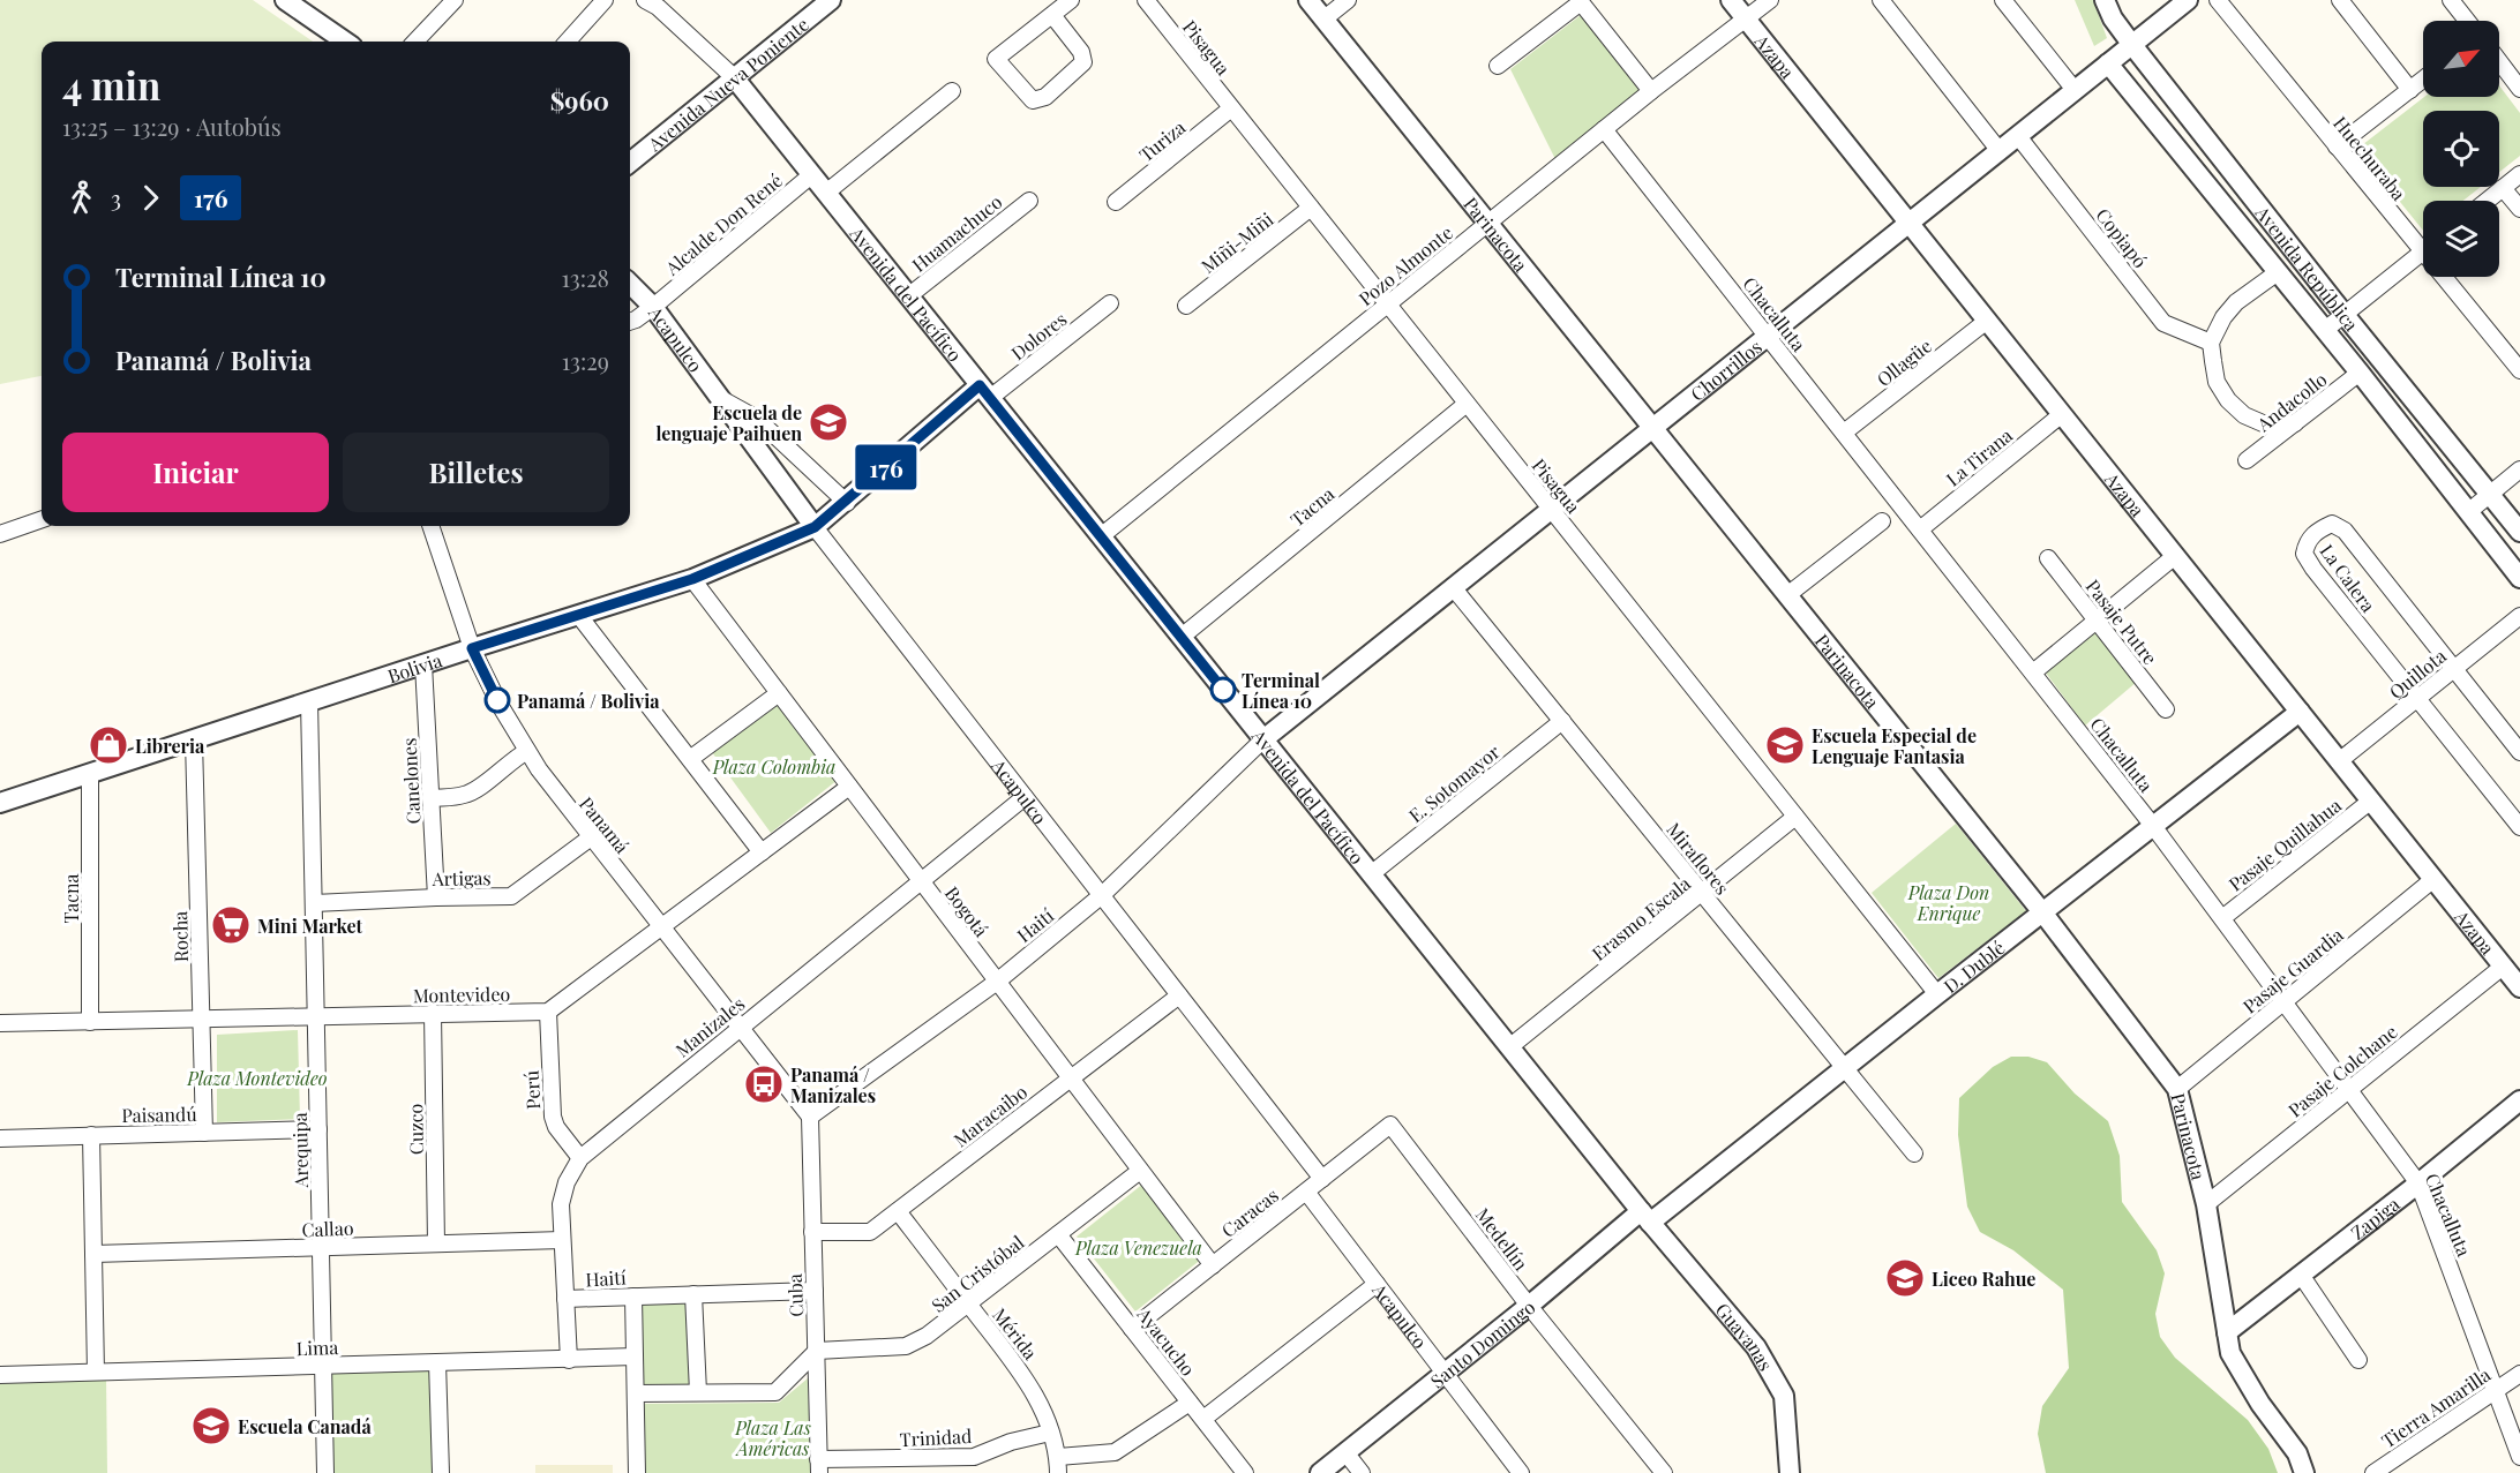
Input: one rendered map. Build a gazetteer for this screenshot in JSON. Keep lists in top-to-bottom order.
{
  "streets": {
    "street": [
      "Pisagua",
      "Azapa",
      "Avenida Nueva Poniente",
      "Turiza",
      "Huechuraba",
      "Alcalde Don René",
      "Huamachuco",
      "Parinacota",
      "Copiapó",
      "Miñi-Miñi",
      "Pozo Almonte",
      "Avenida República",
      "Avenida del Pacífico",
      "Chacalluta",
      "Dolores",
      "Acapulco",
      "Ollagüe",
      "Chorrillos",
      "Andacollo",
      "La Tirana",
      "Tacna",
      "La Calera",
      "Pasaje Putre",
      "Bolivia",
      "Quillota",
      "Canelones",
      "E. Sotomayor",
      "Panamá",
      "Pasaje Quillahua",
      "Miraflores",
      "Artigas",
      "Bogotá",
      "Erasmo Escala",
      "Haití",
      "Rocha",
      "D. Dublé",
      "Pasaje Guardia",
      "Montevideo",
      "Manizales",
      "Pasaje Colchane",
      "Perú",
      "Paisandú",
      "Maracaibo",
      "Cuzco",
      "Arequipa",
      "Caracas",
      "Zapiga",
      "Callao",
      "Medellín",
      "San Cristóbal",
      "Cuba",
      "Mérida",
      "Guayanas",
      "Ayacucho",
      "Santo Domingo",
      "Lima",
      "Tierra Amarilla",
      "Trinidad"
    ]
  },
  "crossings": [
    ["Pisagua", "Turiza"],
    ["Pisagua", "Miñi-Miñi"],
    ["Pisagua", "Pozo Almonte"],
    ["Pisagua", "Chorrillos"],
    ["Pisagua", "Tacna"],
    ["Pisagua", "Erasmo Escala"],
    ["Pisagua", "D. Dublé"],
    ["Azapa", "Pozo Almonte"],
    ["Azapa", "Ollagüe"],
    ["Azapa", "Chorrillos"],
    ["Azapa", "La Tirana"],
    ["Azapa", "Quillota"],
    ["Azapa", "Pasaje Quillahua"],
    ["Azapa", "D. Dublé"],
    ["Azapa", "Pasaje Guardia"],
    ["Azapa", "Pasaje Colchane"],
    ["Avenida Nueva Poniente", "Avenida del Pacífico"],
    ["Alcalde Don René", "Avenida del Pacífico"],
    ["Alcalde Don René", "Acapulco"],
    ["Huamachuco", "Avenida del Pacífico"],
    ["Parinacota", "Pozo Almonte"],
    ["Parinacota", "Chorrillos"],
    ["Parinacota", "D. Dublé"],
    ["Parinacota", "Pasaje Guardia"],
    ["Parinacota", "Pasaje Colchane"],
    ["Parinacota", "Zapiga"],
    ["Copiapó", "Avenida República"],
    ["Copiapó", "Chorrillos"],
    ["Copiapó", "Andacollo"],
    ["Pozo Almonte", "Avenida del Pacífico"],
    ["Pozo Almonte", "Chacalluta"],
    ["Avenida República", "Chorrillos"],
    ["Avenida República", "Andacollo"],
    ["Avenida del Pacífico", "Dolores"],
    ["Avenida del Pacífico", "Chorrillos"],
    ["Avenida del Pacífico", "Tacna"],
    ["Avenida del Pacífico", "Bolivia"],
    ["Avenida del Pacífico", "E. Sotomayor"],
    ["Avenida del Pacífico", "Erasmo Escala"],
    ["Avenida del Pacífico", "Haití"],
    ["Avenida del Pacífico", "D. Dublé"],
    ["Avenida del Pacífico", "Guayanas"],
    ["Avenida del Pacífico", "Santo Domingo"],
    ["Chacalluta", "Ollagüe"],
    ["Chacalluta", "Chorrillos"],
    ["Chacalluta", "La Tirana"],
    ["Chacalluta", "Pasaje Quillahua"],
    ["Chacalluta", "D. Dublé"],
    ["Chacalluta", "Pasaje Guardia"],
    ["Chacalluta", "Pasaje Colchane"],
    ["Chacalluta", "Zapiga"],
    ["Chacalluta", "Tierra Amarilla"],
    ["Dolores", "Bolivia"],
    ["Acapulco", "Bolivia"],
    ["Acapulco", "Haití"],
    ["Acapulco", "Manizales"],
    ["Acapulco", "Maracaibo"],
    ["Acapulco", "Caracas"],
    ["Acapulco", "Santo Domingo"],
    ["Chorrillos", "Miraflores"],
    ["Chorrillos", "Haití"],
    ["Tacna", "Bolivia"],
    ["Tacna", "Montevideo"],
    ["La Calera", "Quillota"],
    ["Bolivia", "Canelones"],
    ["Bolivia", "Panamá"],
    ["Bolivia", "Bogotá"],
    ["Bolivia", "Rocha"],
    ["Bolivia", "Arequipa"],
    ["Canelones", "Artigas"],
    ["E. Sotomayor", "Miraflores"],
    ["Panamá", "Artigas"],
    ["Panamá", "Haití"],
    ["Panamá", "Manizales"],
    ["Panamá", "Cuba"],
    ["Miraflores", "Erasmo Escala"],
    ["Miraflores", "D. Dublé"],
    ["Artigas", "Arequipa"],
    ["Bogotá", "Haití"],
    ["Bogotá", "Manizales"],
    ["Bogotá", "Maracaibo"],
    ["Bogotá", "Caracas"],
    ["Bogotá", "San Cristóbal"],
    ["Haití", "Manizales"],
    ["Haití", "Cuba"],
    ["Rocha", "Montevideo"],
    ["Rocha", "Paisandú"],
    ["D. Dublé", "Guayanas"],
    ["D. Dublé", "Santo Domingo"],
    ["Montevideo", "Perú"],
    ["Montevideo", "Cuzco"],
    ["Montevideo", "Arequipa"],
    ["Manizales", "Perú"],
    ["Manizales", "Callao"],
    ["Manizales", "Lima"],
    ["Paisandú", "Arequipa"],
    ["Maracaibo", "Cuba"],
    ["Maracaibo", "Mérida"],
    ["Cuzco", "Callao"],
    ["Arequipa", "Callao"],
    ["Arequipa", "Lima"],
    ["Caracas", "Medellín"],
    ["Caracas", "Ayacucho"],
    ["Medellín", "Santo Domingo"],
    ["San Cristóbal", "Cuba"],
    ["San Cristóbal", "Mérida"],
    ["San Cristóbal", "Ayacucho"],
    ["Cuba", "Trinidad"],
    ["Mérida", "Trinidad"],
    ["Guayanas", "Santo Domingo"]
  ],
  "parks": [
    "Plaza Colombia",
    "Plaza Don Enrique",
    "Plaza Montevideo",
    "Plaza Venezuela",
    "Plaza Las Américas"
  ],
  "places": {
    "school or university": [
      "Escuela de lenguaje Paihuen",
      "Escuela Especial de Lenguaje Fantasia",
      "Liceo Rahue",
      "Escuela Canadá"
    ],
    "other": ["Terminal Línea 10", "Panamá / Bolivia"],
    "shop": ["Libreria"],
    "supermarket": ["Mini Market"],
    "bus stop": ["Panamá / Manizales"]
  },
  "lines": ["bus line 176"],
  "north": "top right",
  "page": {
    "on_map": "176",
    "heading": ["4 min", "13:25 – 13:29 · Autobús", "$960"],
    "legs": ["3", "176"],
    "list": [
      {
        "name": "Terminal Línea 10",
        "value": "13:28"
      },
      {
        "name": "Panamá / Bolivia",
        "value": "13:29"
      }
    ],
    "buttons": ["Iniciar", "Billetes"]
  }
}
